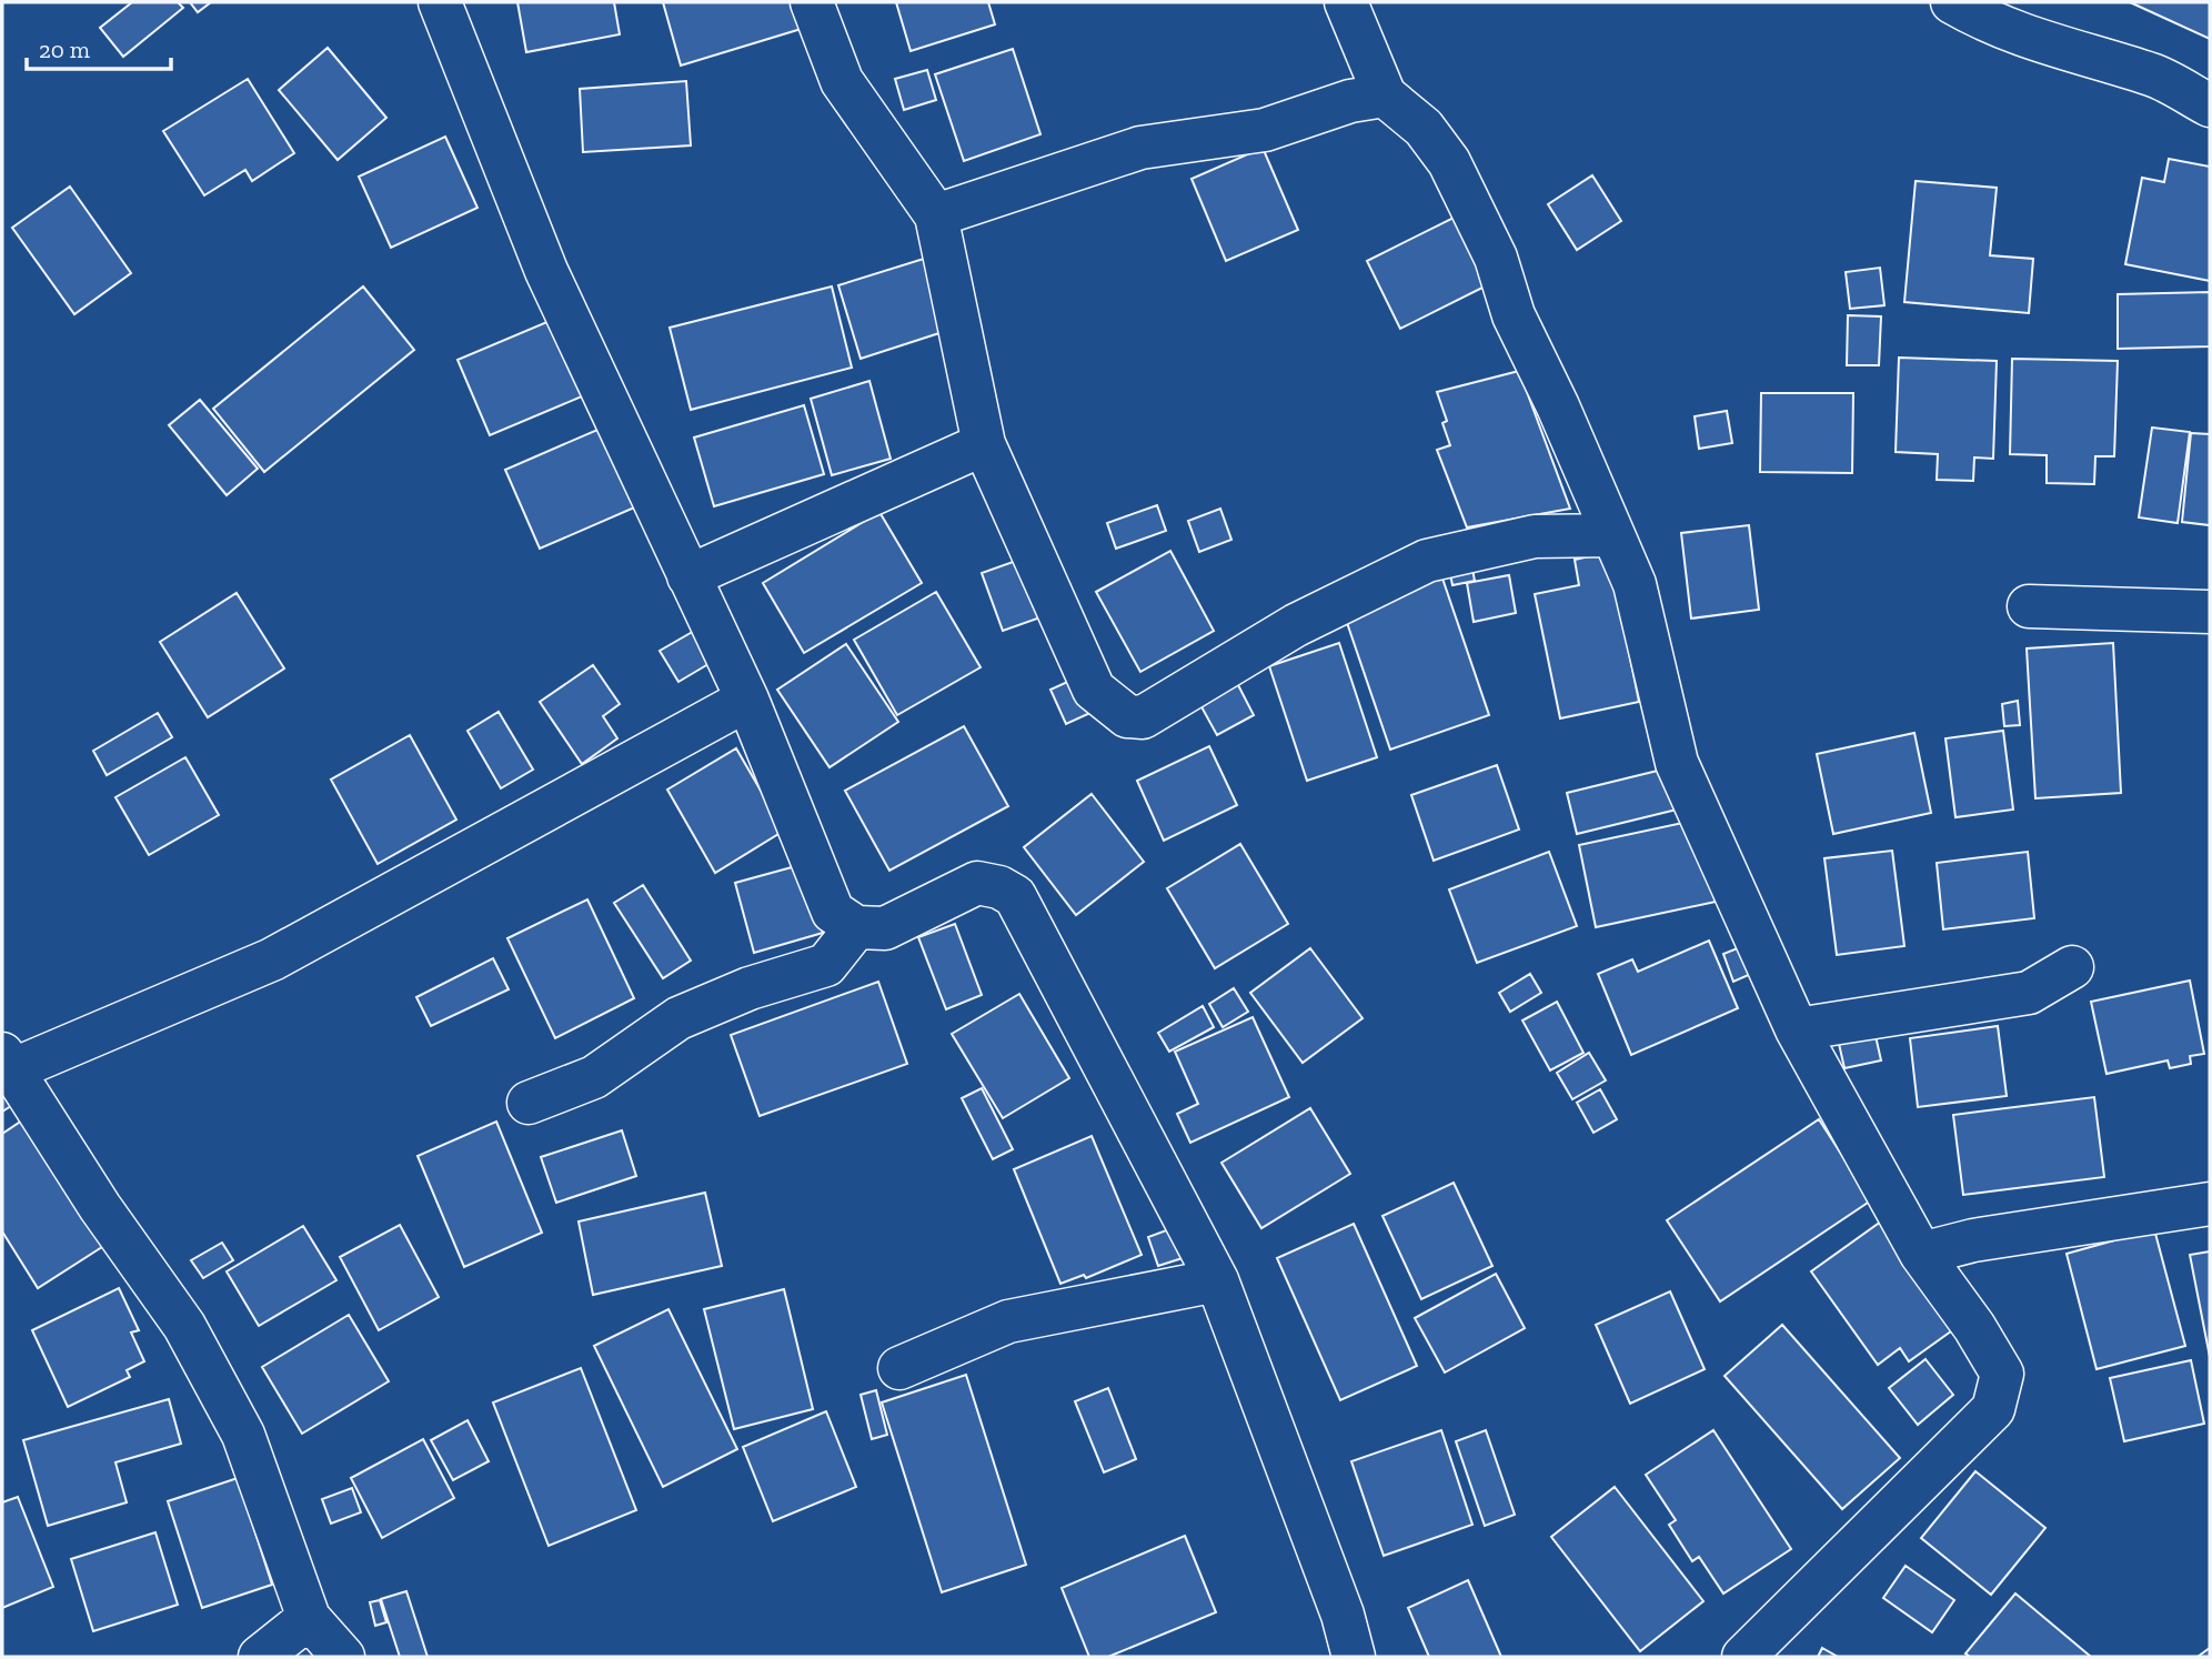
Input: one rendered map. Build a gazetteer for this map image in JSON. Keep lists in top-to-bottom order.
{
  "scale_bar": "20 m"
}
